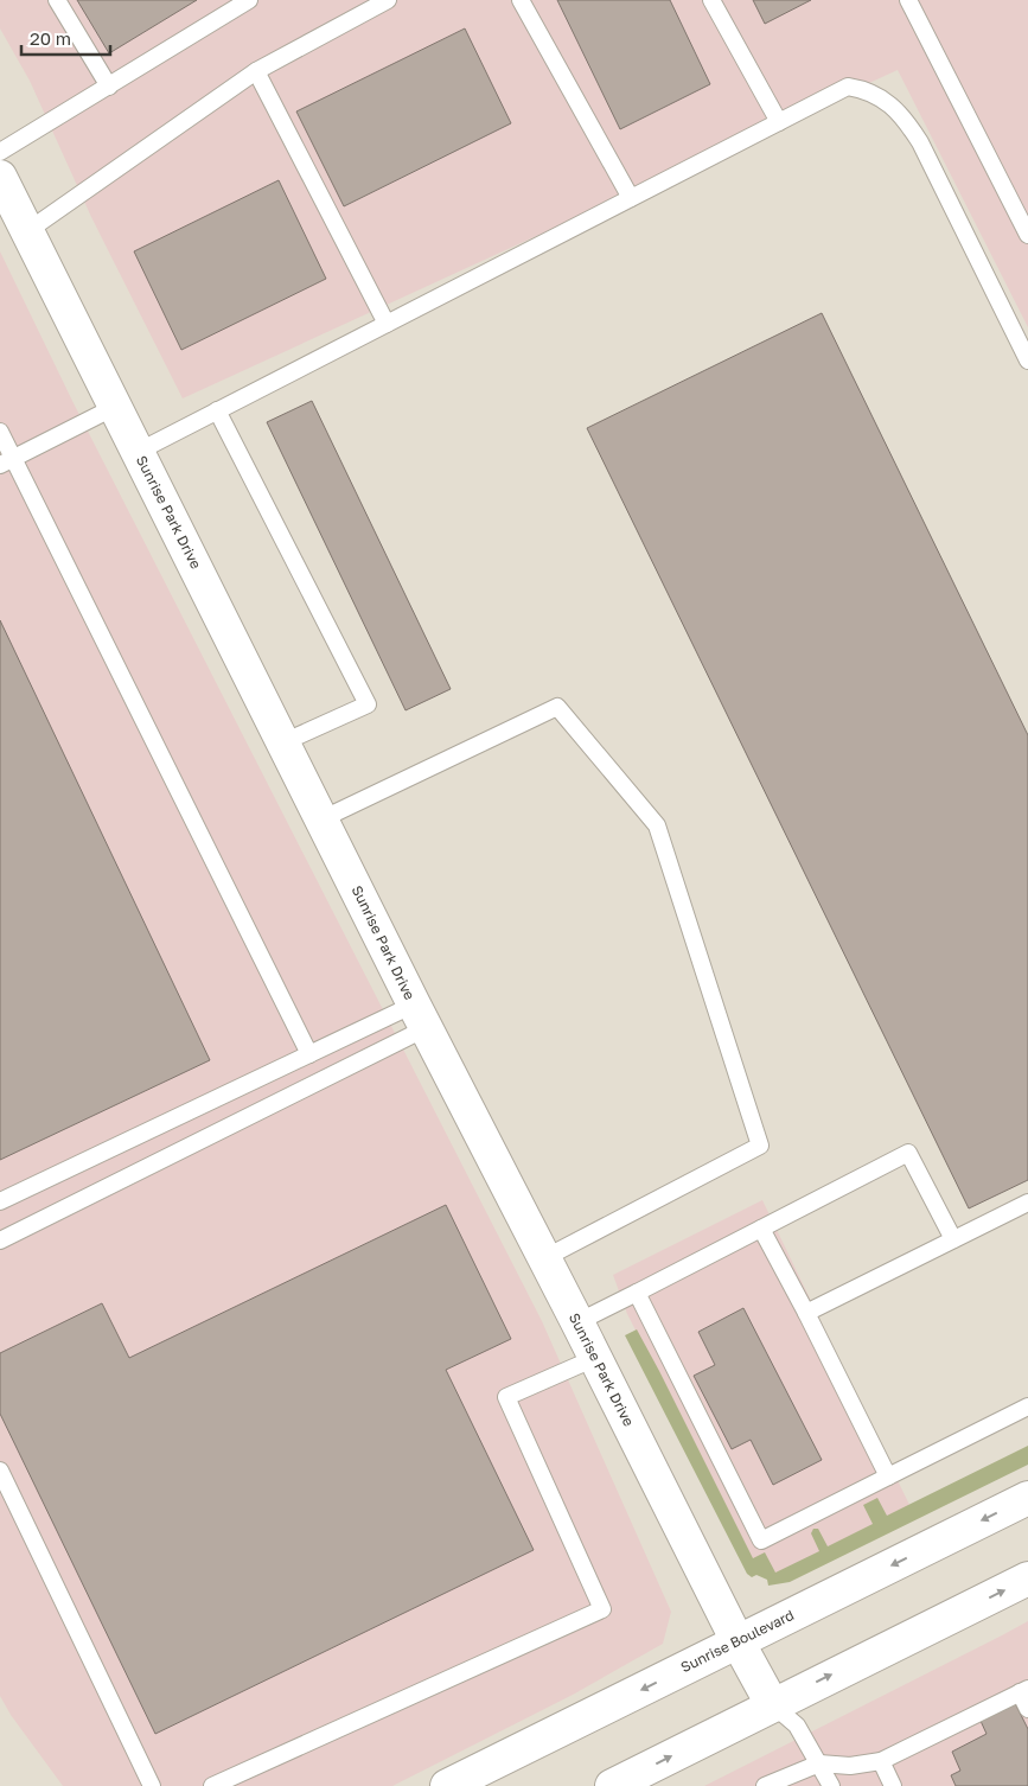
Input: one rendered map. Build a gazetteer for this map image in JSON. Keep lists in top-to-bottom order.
{
  "streets": {
    "street": ["Sunrise Park Drive", "Sunrise Boulevard"]
  },
  "crossings": [
    ["Sunrise Park Drive", "Sunrise Boulevard"]
  ],
  "scale_bar": "20 m"
}
